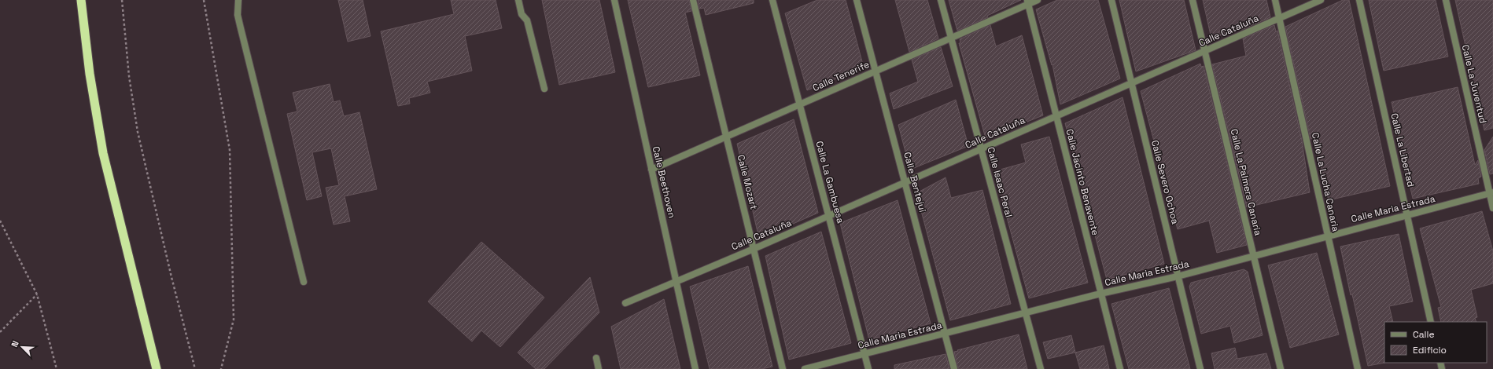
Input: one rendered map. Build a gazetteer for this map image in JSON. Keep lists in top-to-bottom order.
{
  "streets": {
    "street": [
      "Calle Cataluña",
      "Calle Tenerife",
      "Calle La Juventud",
      "Calle La Libertad",
      "Calle Beethoven",
      "Calle Mozart",
      "Calle La Gambuesa",
      "Calle Bentejui",
      "Calle Isaac Peral",
      "Calle Jacinto Benavente",
      "Calle Severo Ochoa",
      "Calle La Palmera Canaria",
      "Calle La Lucha Canaria",
      "Calle Maria Estrada"
    ]
  },
  "crossings": [
    ["Calle Cataluña", "Calle Beethoven"],
    ["Calle Cataluña", "Calle Mozart"],
    ["Calle Cataluña", "Calle La Gambuesa"],
    ["Calle Cataluña", "Calle Bentejui"],
    ["Calle Cataluña", "Calle Isaac Peral"],
    ["Calle Cataluña", "Calle Jacinto Benavente"],
    ["Calle Cataluña", "Calle Severo Ochoa"],
    ["Calle Cataluña", "Calle La Palmera Canaria"],
    ["Calle Cataluña", "Calle La Lucha Canaria"],
    ["Calle Tenerife", "Calle Beethoven"],
    ["Calle Tenerife", "Calle Mozart"],
    ["Calle Tenerife", "Calle La Gambuesa"],
    ["Calle Tenerife", "Calle Bentejui"],
    ["Calle Tenerife", "Calle Isaac Peral"],
    ["Calle Tenerife", "Calle Jacinto Benavente"],
    ["Calle La Juventud", "Calle Maria Estrada"],
    ["Calle La Libertad", "Calle Maria Estrada"],
    ["Calle La Gambuesa", "Calle Maria Estrada"],
    ["Calle Bentejui", "Calle Maria Estrada"],
    ["Calle Isaac Peral", "Calle Maria Estrada"],
    ["Calle Jacinto Benavente", "Calle Maria Estrada"],
    ["Calle Severo Ochoa", "Calle Maria Estrada"],
    ["Calle La Palmera Canaria", "Calle Maria Estrada"],
    ["Calle La Lucha Canaria", "Calle Maria Estrada"]
  ],
  "legend": ["Calle", "Edificio"],
  "north": "top left"
}
